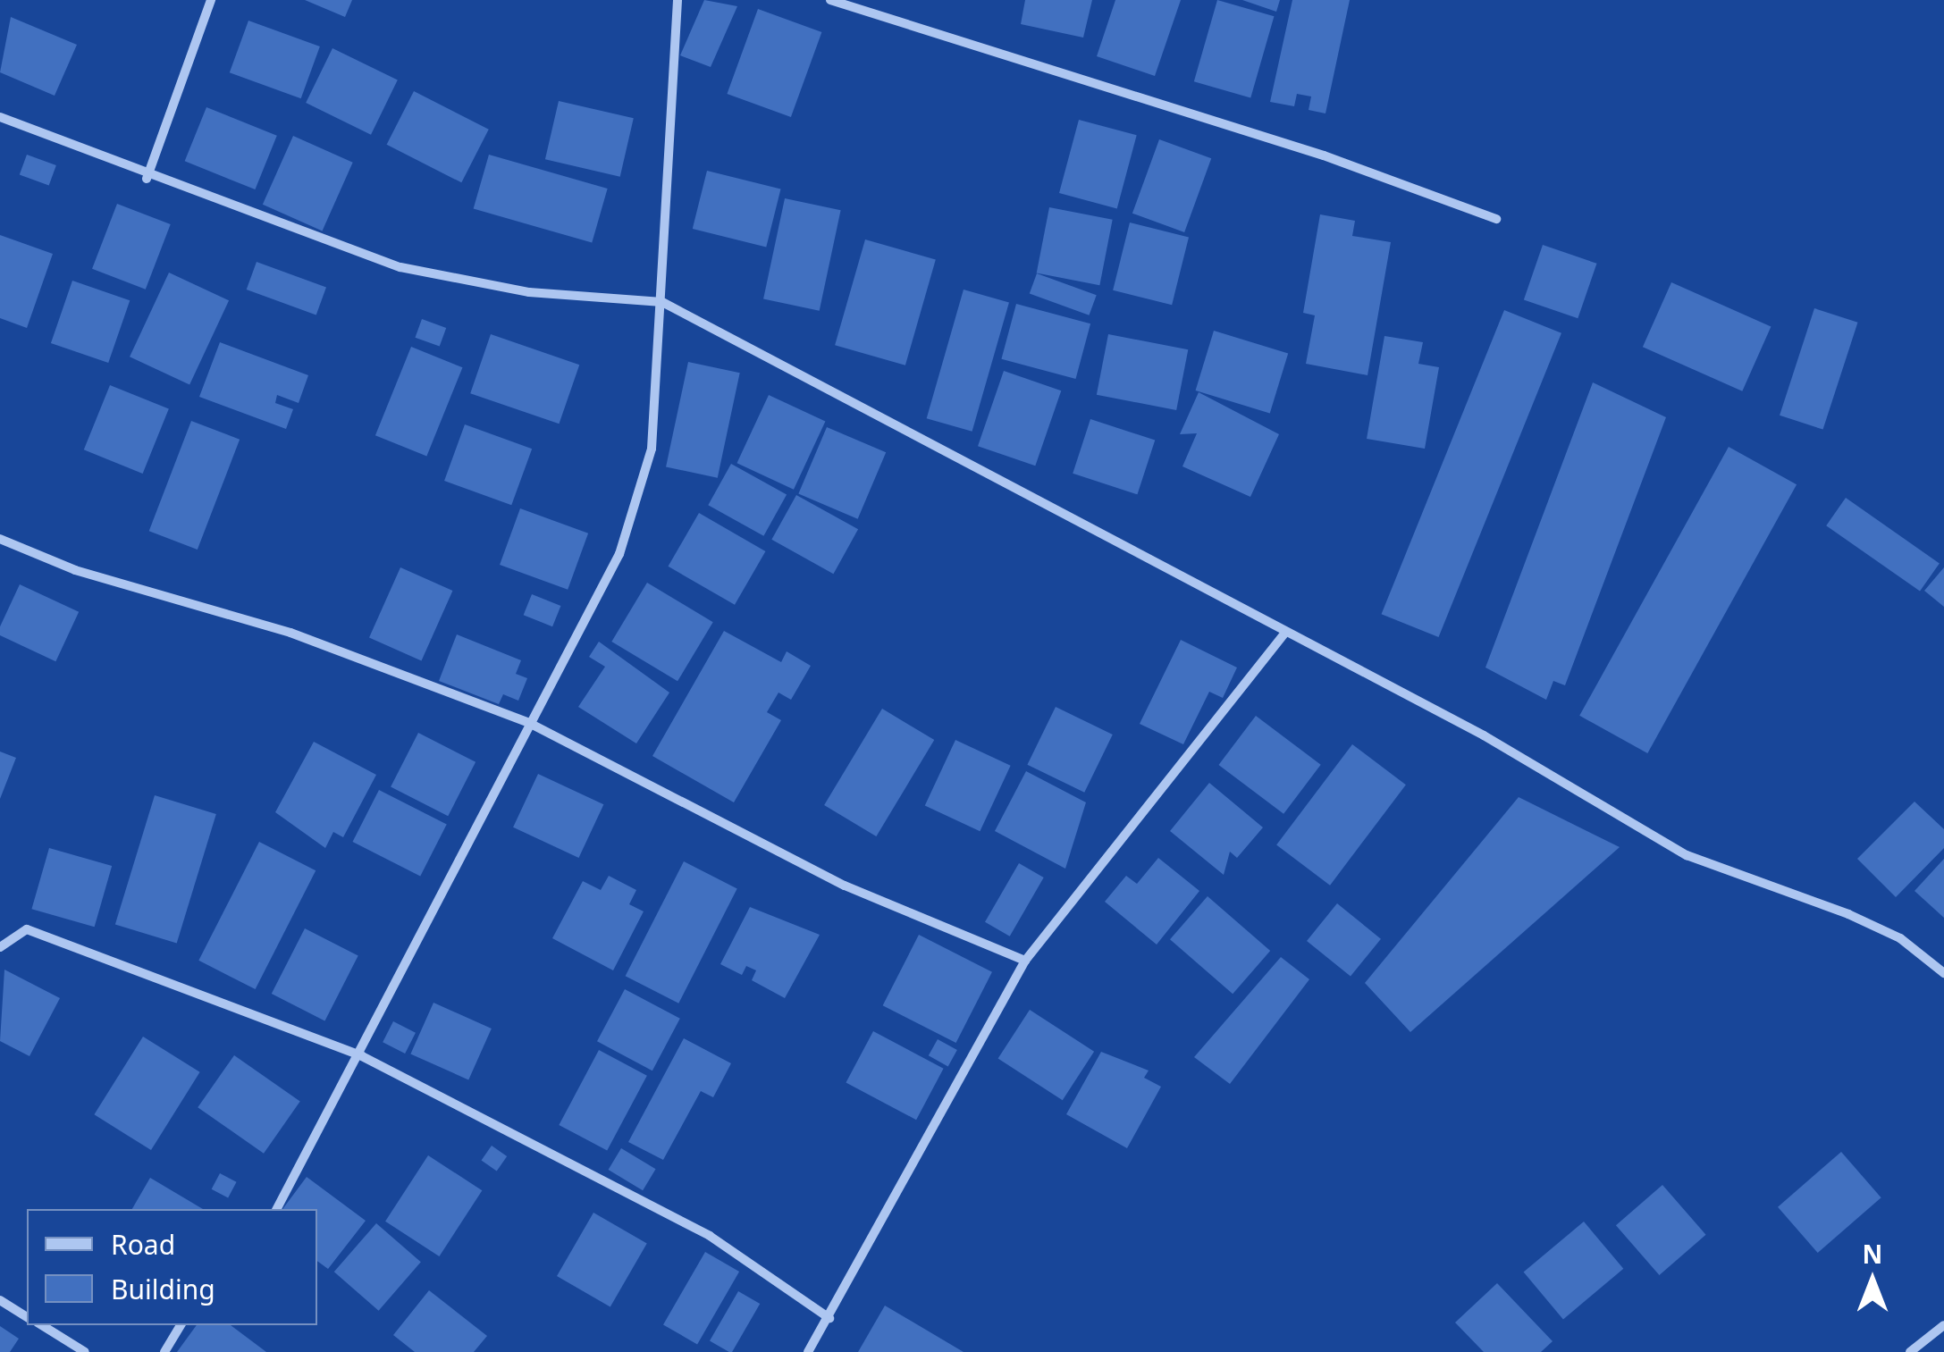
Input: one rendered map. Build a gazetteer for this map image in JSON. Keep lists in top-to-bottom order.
{
  "legend": ["Road", "Building"],
  "north": "top"
}
